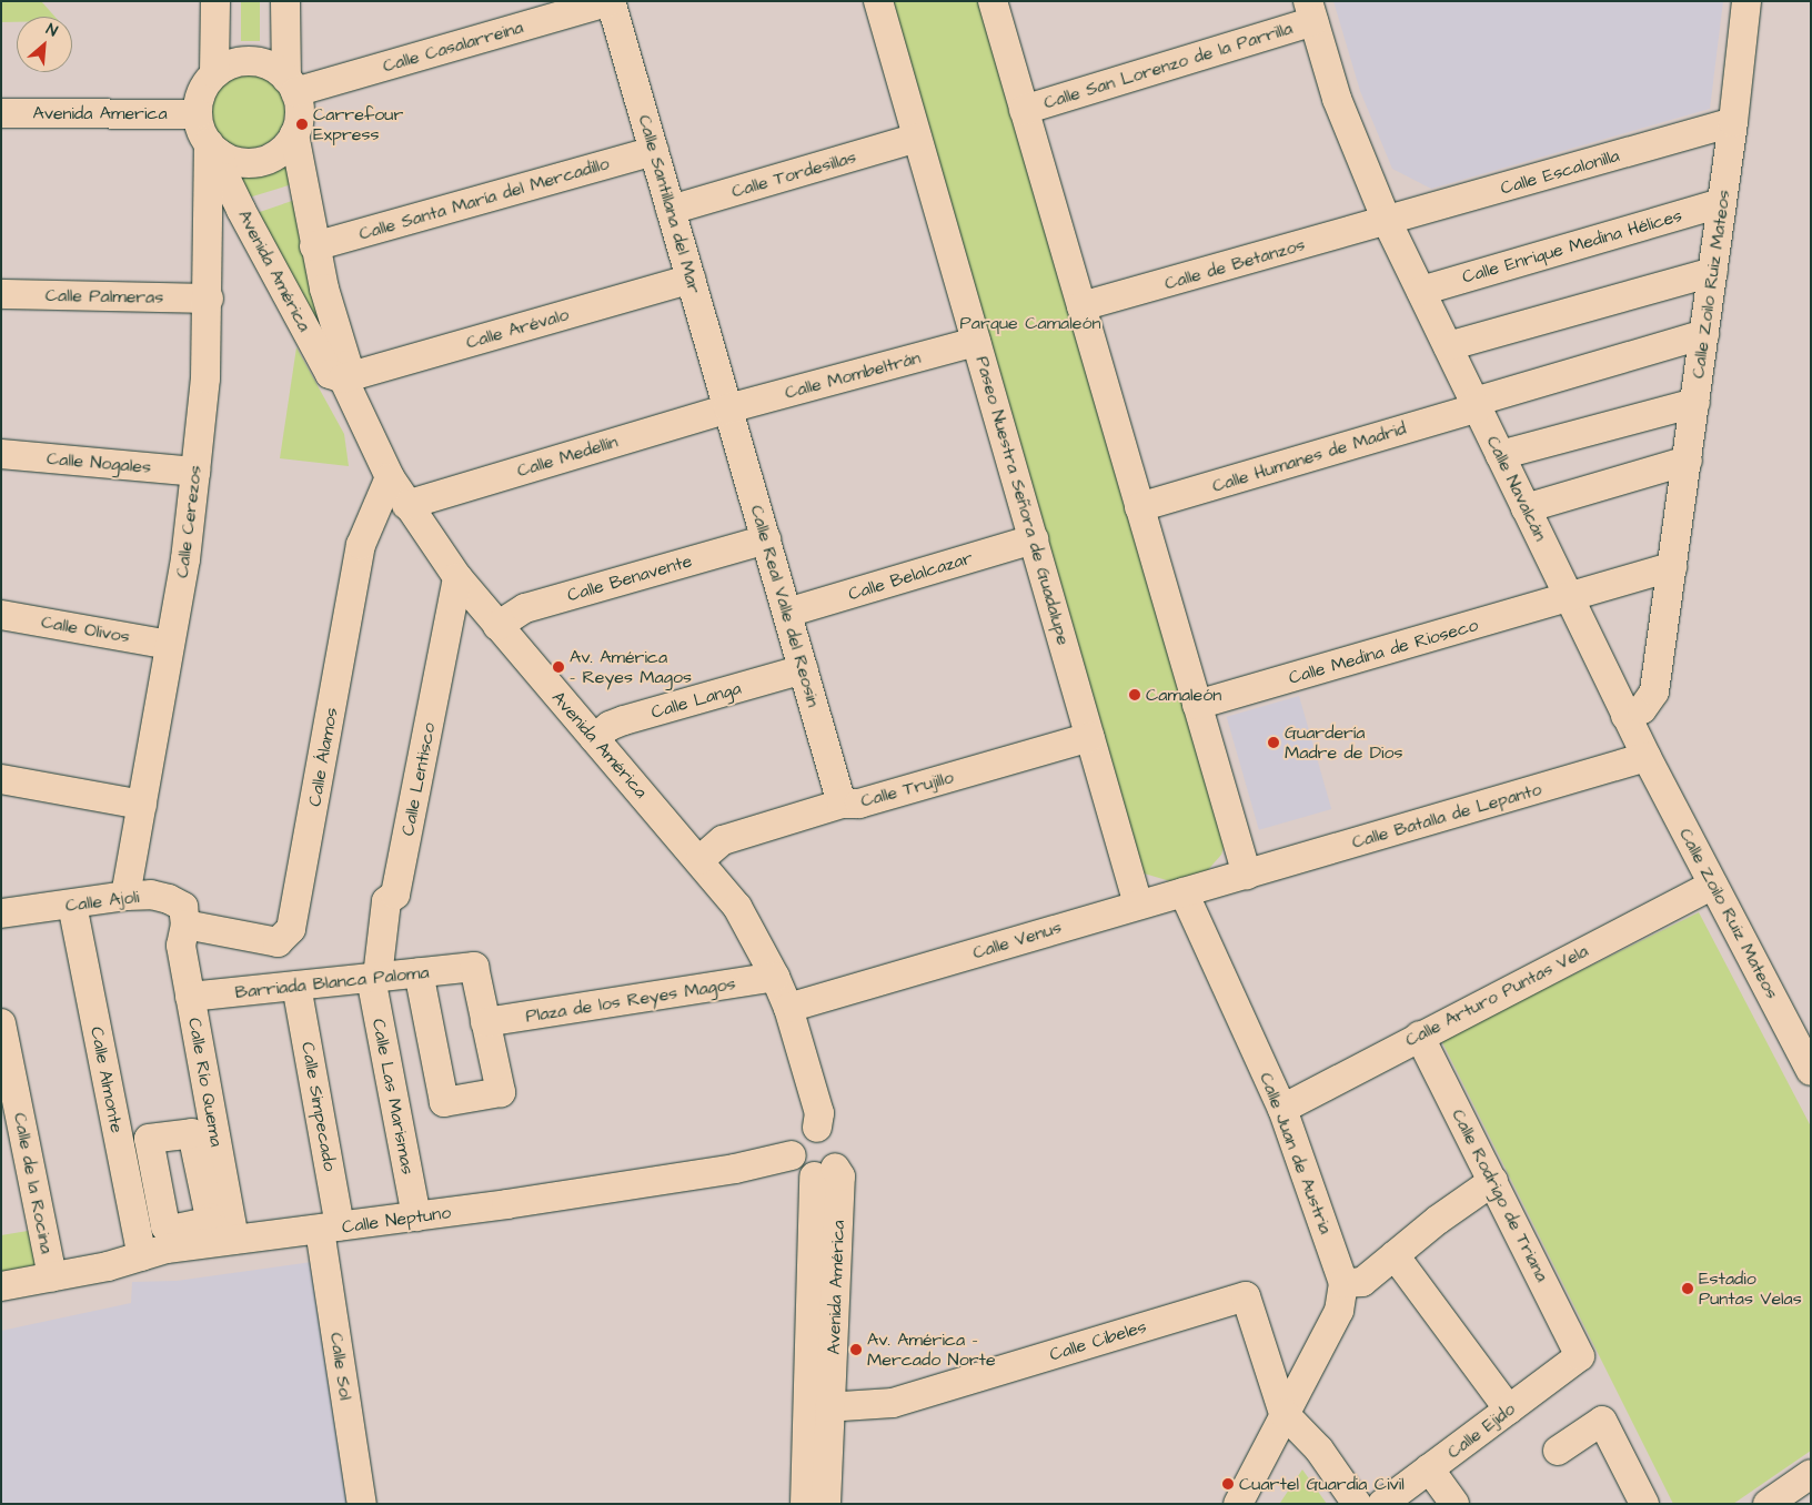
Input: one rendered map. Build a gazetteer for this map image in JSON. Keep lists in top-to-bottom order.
{
  "streets": {
    "street": [
      "Calle Casalarreina",
      "Calle San Lorenzo de la Parrilla",
      "Avenida America",
      "Calle Escalonilla",
      "Calle Tordesillas",
      "Calle Santa María del Mercadillo",
      "Calle Santillana del Mar",
      "Calle Enrique Medina Hélices",
      "Calle de Betanzos",
      "Avenida América",
      "Calle Zoilo Ruiz Mateos",
      "Calle Palmeras",
      "Calle Arévalo",
      "Calle Mombeltrán",
      "Calle Medellín",
      "Calle Humanes de Madrid",
      "Calle Nogales",
      "Calle Navalcán",
      "Paseo Nuestra Señora de Guadalupe",
      "Calle Cerezos",
      "Calle Belalcazar",
      "Calle Benavente",
      "Calle Real Valle del Reosin",
      "Calle Olivos",
      "Calle Medina de Rioseco",
      "Calle Langa",
      "Calle Álamos",
      "Calle Lentisco",
      "Calle Trujillo",
      "Calle Batalla de Lepanto",
      "Calle Ajoli",
      "Calle Venus",
      "Barriada Blanca Paloma",
      "Calle Arturo Puntas Vela",
      "Plaza de los Reyes Magos",
      "Calle Almonte",
      "Calle Río Quema",
      "Calle Las Marismas",
      "Calle Simpecado",
      "Calle Juan de Austria",
      "Calle de la Rocina",
      "Calle Rodrigo de Triana",
      "Calle Neptuno",
      "Calle Cibeles",
      "Calle Sol",
      "Calle Ejido"
    ]
  },
  "crossings": [
    ["Calle Casalarreina", "Avenida America"],
    ["Calle Casalarreina", "Calle Santillana del Mar"],
    ["Calle Casalarreina", "Avenida América"],
    ["Calle Casalarreina", "Calle Cerezos"],
    ["Calle San Lorenzo de la Parrilla", "Calle Navalcán"],
    ["Avenida America", "Avenida América"],
    ["Avenida America", "Calle Cerezos"],
    ["Calle Escalonilla", "Calle de Betanzos"],
    ["Calle Escalonilla", "Calle Zoilo Ruiz Mateos"],
    ["Calle Escalonilla", "Calle Navalcán"],
    ["Calle Tordesillas", "Calle Santillana del Mar"],
    ["Calle Tordesillas", "Paseo Nuestra Señora de Guadalupe"],
    ["Calle Santa María del Mercadillo", "Calle Santillana del Mar"],
    ["Calle Santa María del Mercadillo", "Avenida América"],
    ["Calle Santillana del Mar", "Calle Arévalo"],
    ["Calle Santillana del Mar", "Calle Mombeltrán"],
    ["Calle Santillana del Mar", "Calle Medellín"],
    ["Calle Santillana del Mar", "Calle Real Valle del Reosin"],
    ["Calle Enrique Medina Hélices", "Calle Zoilo Ruiz Mateos"],
    ["Calle Enrique Medina Hélices", "Calle Navalcán"],
    ["Calle de Betanzos", "Calle Navalcán"],
    ["Avenida América", "Calle Arévalo"],
    ["Avenida América", "Calle Medellín"],
    ["Avenida América", "Calle Cerezos"],
    ["Avenida América", "Calle Benavente"],
    ["Avenida América", "Calle Langa"],
    ["Avenida América", "Calle Álamos"],
    ["Avenida América", "Calle Lentisco"],
    ["Avenida América", "Calle Trujillo"],
    ["Avenida América", "Calle Venus"],
    ["Avenida América", "Plaza de los Reyes Magos"],
    ["Avenida América", "Calle Neptuno"],
    ["Avenida América", "Calle Cibeles"],
    ["Calle Zoilo Ruiz Mateos", "Calle Humanes de Madrid"],
    ["Calle Zoilo Ruiz Mateos", "Calle Navalcán"],
    ["Calle Zoilo Ruiz Mateos", "Calle Batalla de Lepanto"],
    ["Calle Zoilo Ruiz Mateos", "Calle Arturo Puntas Vela"],
    ["Calle Palmeras", "Calle Cerezos"],
    ["Calle Mombeltrán", "Calle Medellín"],
    ["Calle Mombeltrán", "Paseo Nuestra Señora de Guadalupe"],
    ["Calle Mombeltrán", "Calle Real Valle del Reosin"],
    ["Calle Medellín", "Calle Real Valle del Reosin"],
    ["Calle Humanes de Madrid", "Calle Navalcán"],
    ["Calle Nogales", "Calle Cerezos"],
    ["Calle Navalcán", "Calle Medina de Rioseco"],
    ["Calle Navalcán", "Calle Batalla de Lepanto"],
    ["Paseo Nuestra Señora de Guadalupe", "Calle Belalcazar"],
    ["Paseo Nuestra Señora de Guadalupe", "Calle Trujillo"],
    ["Paseo Nuestra Señora de Guadalupe", "Calle Venus"],
    ["Calle Cerezos", "Calle Olivos"],
    ["Calle Cerezos", "Calle Ajoli"],
    ["Calle Belalcazar", "Calle Real Valle del Reosin"],
    ["Calle Benavente", "Calle Real Valle del Reosin"],
    ["Calle Real Valle del Reosin", "Calle Langa"],
    ["Calle Real Valle del Reosin", "Calle Trujillo"],
    ["Calle Álamos", "Calle Ajoli"],
    ["Calle Álamos", "Calle Río Quema"],
    ["Calle Lentisco", "Barriada Blanca Paloma"],
    ["Calle Lentisco", "Calle Las Marismas"],
    ["Calle Batalla de Lepanto", "Calle Venus"],
    ["Calle Ajoli", "Calle Almonte"],
    ["Calle Ajoli", "Calle Río Quema"],
    ["Calle Venus", "Calle Juan de Austria"],
    ["Barriada Blanca Paloma", "Plaza de los Reyes Magos"],
    ["Barriada Blanca Paloma", "Calle Río Quema"],
    ["Barriada Blanca Paloma", "Calle Las Marismas"],
    ["Barriada Blanca Paloma", "Calle Simpecado"],
    ["Calle Arturo Puntas Vela", "Calle Juan de Austria"],
    ["Calle Arturo Puntas Vela", "Calle Rodrigo de Triana"],
    ["Calle Almonte", "Calle Neptuno"],
    ["Calle Río Quema", "Calle Neptuno"],
    ["Calle Las Marismas", "Calle Neptuno"],
    ["Calle Simpecado", "Calle Neptuno"],
    ["Calle Simpecado", "Calle Sol"],
    ["Calle Juan de Austria", "Calle Cibeles"],
    ["Calle de la Rocina", "Calle Neptuno"],
    ["Calle Rodrigo de Triana", "Calle Ejido"],
    ["Calle Neptuno", "Calle Sol"]
  ],
  "parks": ["Parque Camaleón"],
  "places": [
    "Carrefour Express",
    "Av. América - Reyes Magos",
    "Camaleón",
    "Guardería Madre de Dios",
    "Estadio Puntas Velas",
    "Av. América - Mercado Norte",
    "Cuartel Guardia Civil"
  ],
  "north": "top right"
}
